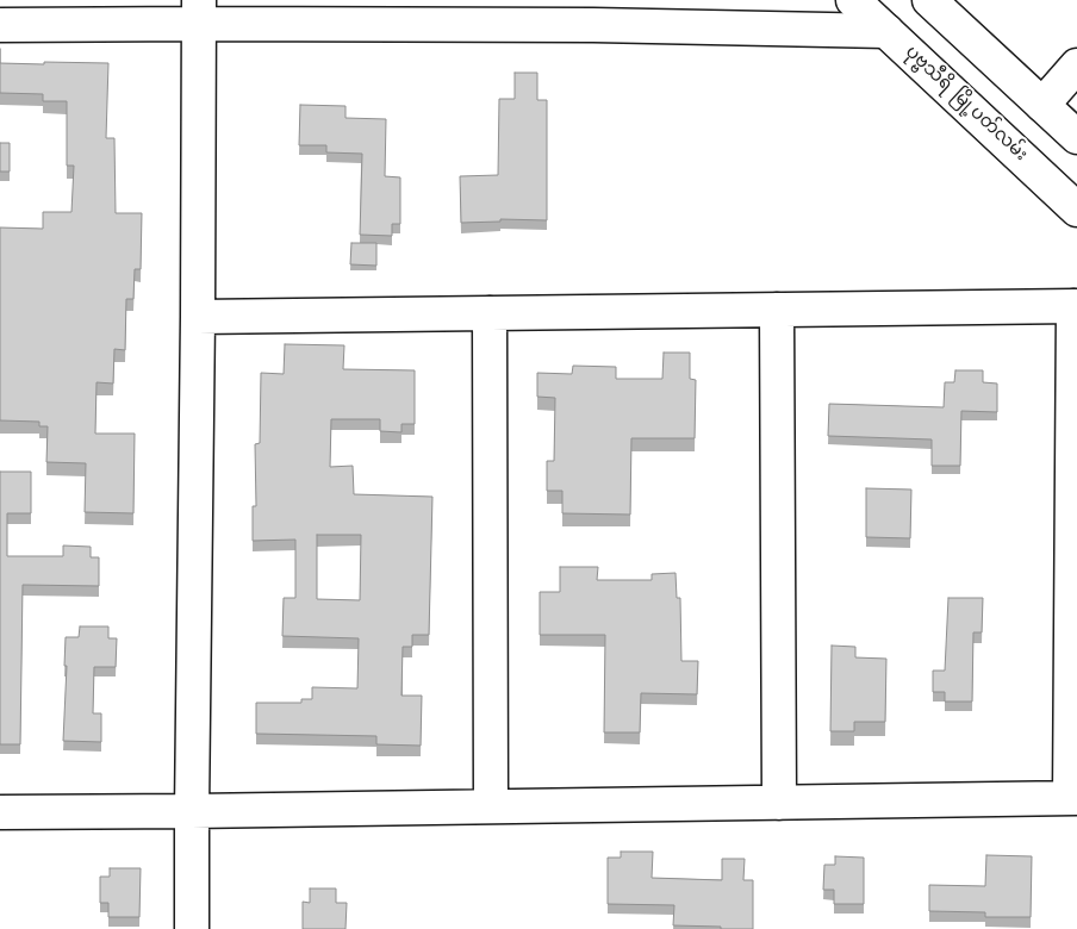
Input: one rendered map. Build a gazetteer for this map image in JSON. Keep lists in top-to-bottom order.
{
  "streets": {
    "street": ["ပုဗ္ဗသီရိ မြို့ပတ်လမ်း"]
  }
}
